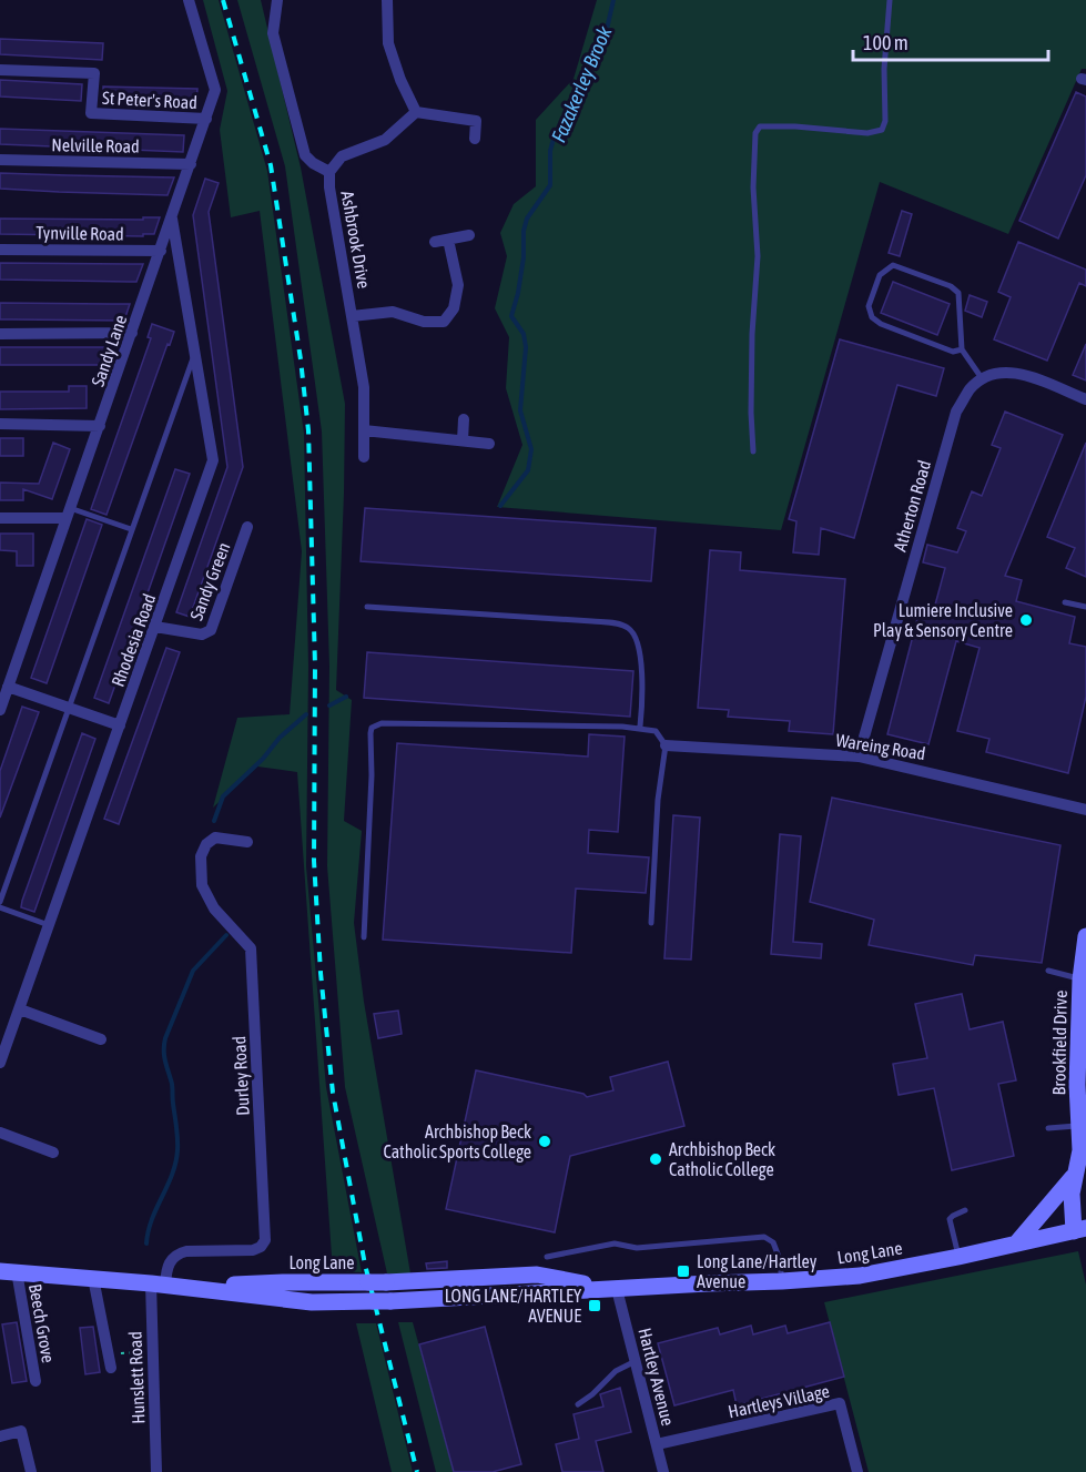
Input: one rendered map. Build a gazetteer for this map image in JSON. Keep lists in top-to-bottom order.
{
  "streets": {
    "main road": ["Brookfield Drive", "Long Lane"],
    "street": [
      "St Peter's Road",
      "Nelville Road",
      "Tynville Road",
      "Ashbrook Drive",
      "Sandy Lane",
      "Atherton Road",
      "Sandy Green",
      "Rhodesia Road",
      "Wareing Road",
      "Durley Road",
      "Beech Grove",
      "Hartley Avenue",
      "Hunslett Road",
      "Hartleys Village"
    ]
  },
  "crossings": [
    ["St Peter's Road", "Sandy Lane"],
    ["Nelville Road", "Sandy Lane"],
    ["Tynville Road", "Sandy Lane"],
    ["Sandy Lane", "Rhodesia Road"],
    ["Atherton Road", "Wareing Road"],
    ["Sandy Green", "Rhodesia Road"],
    ["Brookfield Drive", "Long Lane"],
    ["Durley Road", "Long Lane"],
    ["Durley Road", "Hunslett Road"],
    ["Long Lane", "Beech Grove"],
    ["Long Lane", "Hartley Avenue"],
    ["Long Lane", "Hunslett Road"],
    ["Hartley Avenue", "Hartleys Village"]
  ],
  "water": ["Fazakerley Brook"],
  "places": {
    "other": ["Lumiere Inclusive Play & Sensory Centre", "Archbishop Beck Catholic Sports College", "Archbishop Beck Catholic College"],
    "transit": ["Long Lane/Hartley Avenue", "LONG LANE/HARTLEY AVENUE"]
  },
  "scale_bar": "100 m"
}
